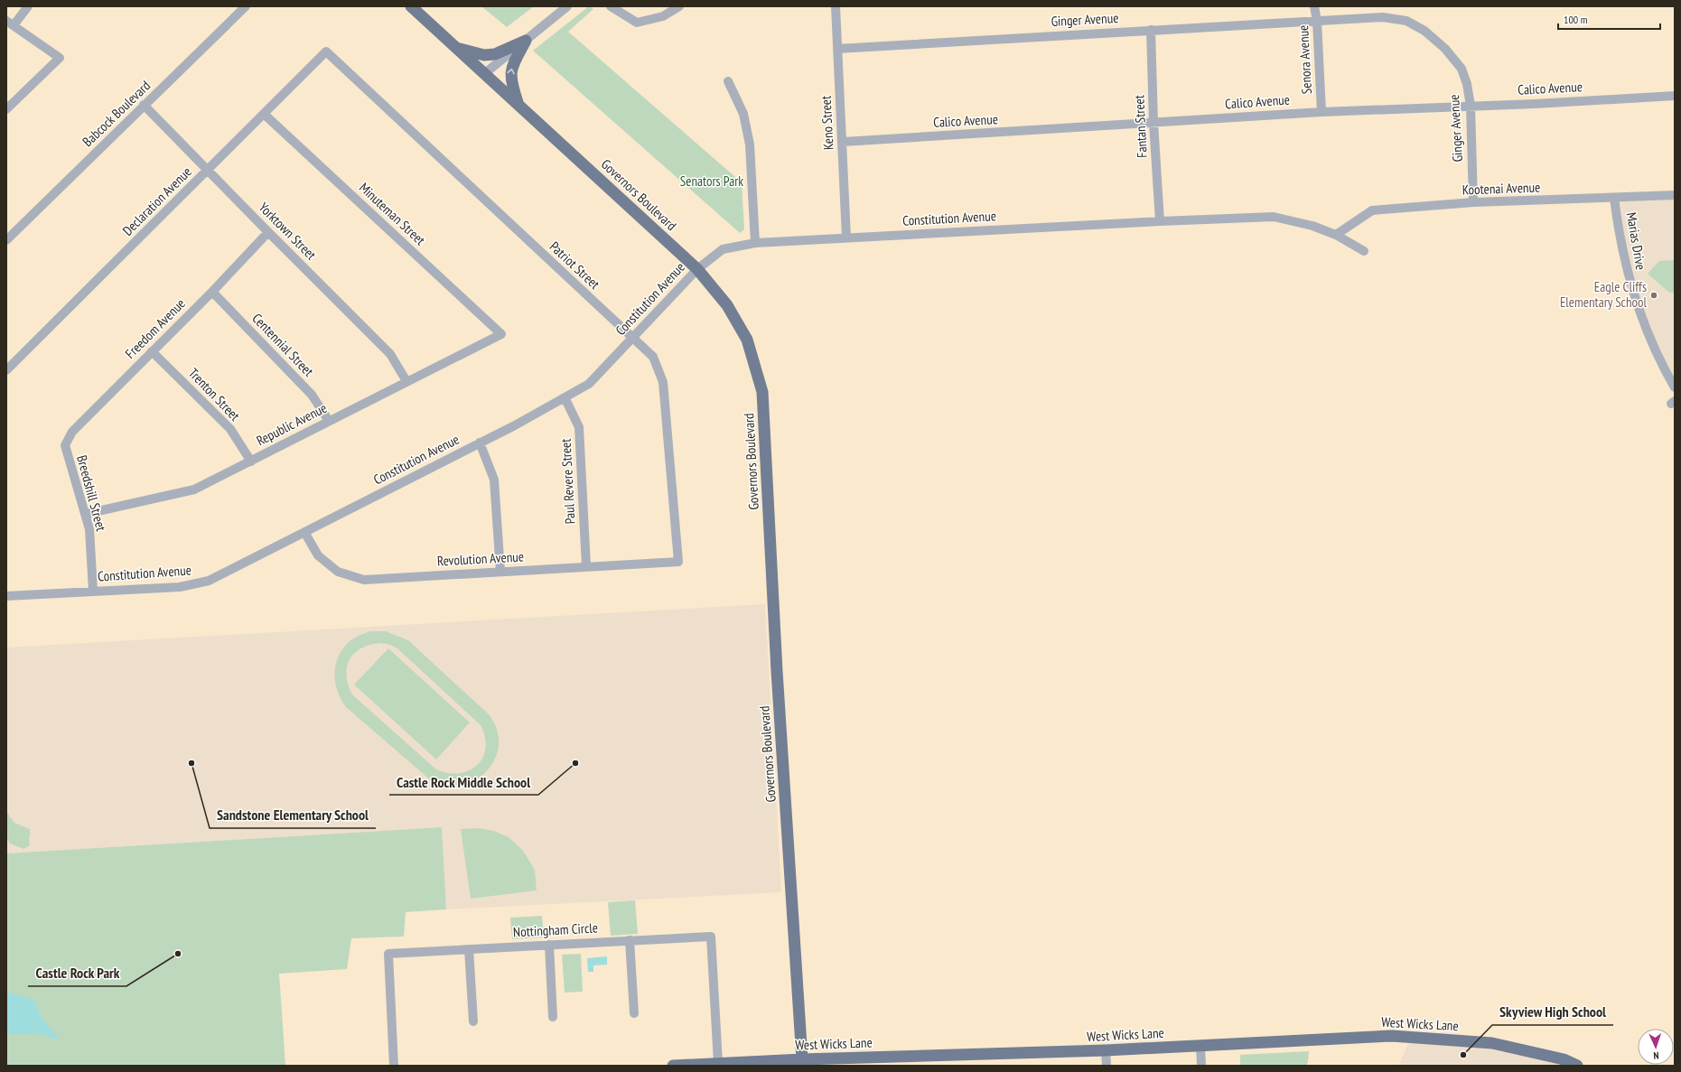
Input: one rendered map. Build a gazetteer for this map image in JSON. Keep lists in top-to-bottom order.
{
  "streets": {
    "main road": ["Governors Boulevard", "West Wicks Lane"],
    "street": [
      "Ginger Avenue",
      "Senora Avenue",
      "Calico Avenue",
      "Babcock Boulevard",
      "Keno Street",
      "Fantan Street",
      "Kootenai Avenue",
      "Declaration Avenue",
      "Minuteman Street",
      "Constitution Avenue",
      "Yorktown Street",
      "Marias Drive",
      "Patriot Street",
      "Freedom Avenue",
      "Centennial Street",
      "Trenton Street",
      "Republic Avenue",
      "Paul Revere Street",
      "Breedshill Street",
      "Revolution Avenue",
      "Nottingham Circle"
    ]
  },
  "crossings": [
    ["Ginger Avenue", "Senora Avenue"],
    ["Ginger Avenue", "Calico Avenue"],
    ["Ginger Avenue", "Keno Street"],
    ["Ginger Avenue", "Fantan Street"],
    ["Ginger Avenue", "Kootenai Avenue"],
    ["Senora Avenue", "Calico Avenue"],
    ["Calico Avenue", "Keno Street"],
    ["Calico Avenue", "Fantan Street"],
    ["Babcock Boulevard", "Yorktown Street"],
    ["Keno Street", "Constitution Avenue"],
    ["Fantan Street", "Constitution Avenue"],
    ["Kootenai Avenue", "Constitution Avenue"],
    ["Kootenai Avenue", "Marias Drive"],
    ["Governors Boulevard", "Constitution Avenue"],
    ["Governors Boulevard", "West Wicks Lane"],
    ["Declaration Avenue", "Minuteman Street"],
    ["Declaration Avenue", "Yorktown Street"],
    ["Declaration Avenue", "Patriot Street"],
    ["Minuteman Street", "Republic Avenue"],
    ["Constitution Avenue", "Patriot Street"],
    ["Constitution Avenue", "Paul Revere Street"],
    ["Constitution Avenue", "Breedshill Street"],
    ["Constitution Avenue", "Revolution Avenue"],
    ["Yorktown Street", "Freedom Avenue"],
    ["Yorktown Street", "Republic Avenue"],
    ["Patriot Street", "Revolution Avenue"],
    ["Freedom Avenue", "Centennial Street"],
    ["Freedom Avenue", "Trenton Street"],
    ["Freedom Avenue", "Breedshill Street"],
    ["Centennial Street", "Republic Avenue"],
    ["Trenton Street", "Republic Avenue"],
    ["Republic Avenue", "Breedshill Street"],
    ["Paul Revere Street", "Revolution Avenue"],
    ["Nottingham Circle", "West Wicks Lane"]
  ],
  "parks": ["Senators Park"],
  "places": [
    "Eagle Cliffs Elementary School",
    "Sandstone Elementary School",
    "Castle Rock Middle School",
    "Castle Rock Park",
    "Skyview High School"
  ],
  "scale_bar": "100 m",
  "north": "bottom"
}
